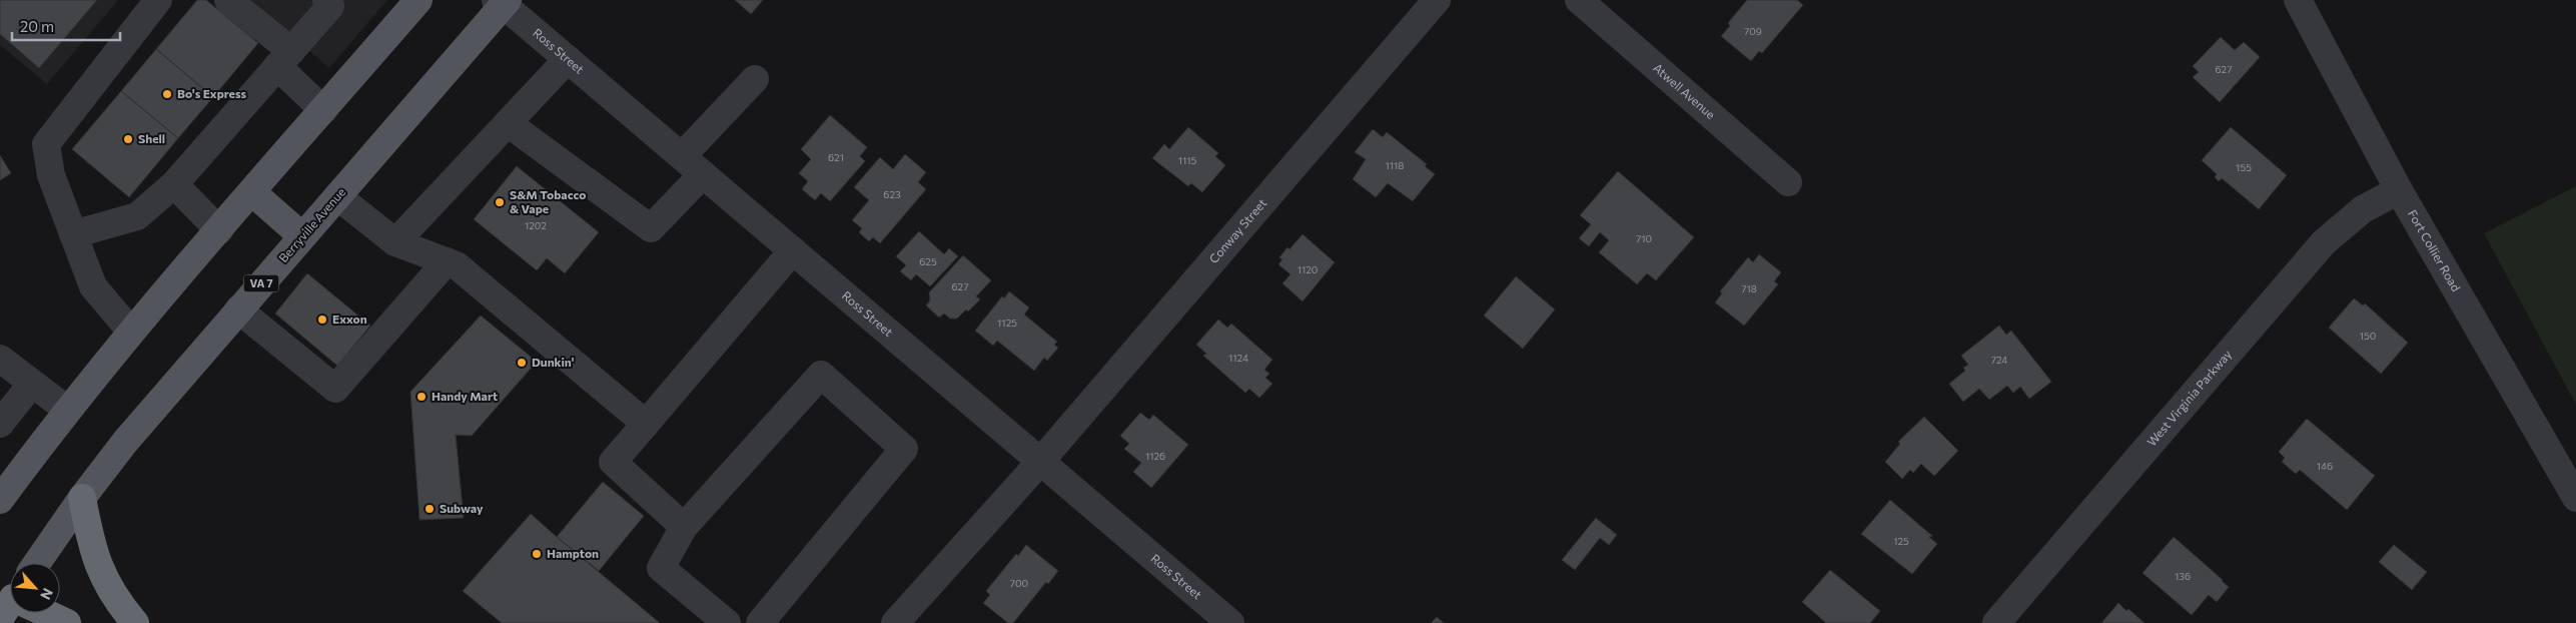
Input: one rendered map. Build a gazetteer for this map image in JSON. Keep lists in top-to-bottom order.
{
  "streets": {
    "main road": ["Berryville Avenue", "VA 7"],
    "street": [
      "Ross Street",
      "Atwell Avenue",
      "Conway Street",
      "Fort Collier Road",
      "West Virginia Parkway"
    ]
  },
  "crossings": [
    ["Ross Street", "Berryville Avenue"],
    ["Ross Street", "Conway Street"],
    ["Fort Collier Road", "West Virginia Parkway"]
  ],
  "places": [
    "Bo's Express",
    "Shell",
    "S&M Tobacco & Vape",
    "Exxon",
    "Dunkin'",
    "Handy Mart",
    "Subway",
    "Hampton"
  ],
  "house_numbers": [
    "709",
    "627",
    "621",
    "1115",
    "1118",
    "155",
    "623",
    "1202",
    "710",
    "625",
    "1120",
    "627",
    "718",
    "1125",
    "150",
    "1124",
    "724",
    "1126",
    "146",
    "125",
    "136",
    "700"
  ],
  "scale_bar": "20 m",
  "north": "bottom right"
}
